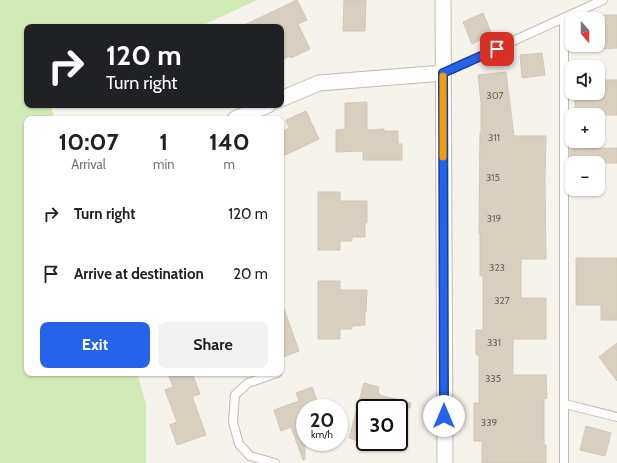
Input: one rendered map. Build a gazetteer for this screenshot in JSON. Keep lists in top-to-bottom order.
{
  "house_numbers": [
    "307",
    "311",
    "315",
    "319",
    "323",
    "327",
    "331",
    "335",
    "339"
  ],
  "north": "bottom",
  "page": {
    "map_buttons": ["+", "−"],
    "turn": ["120 m", "Turn right"],
    "eta": [
      "10:07",
      "Arrival",
      "1",
      "min",
      "140",
      "m"
    ],
    "list": [
      {
        "name": "Turn right",
        "value": "120 m"
      },
      {
        "name": "Arrive at destination",
        "value": "20 m"
      }
    ],
    "buttons": ["Exit", "Share"],
    "speed": "20 km/h",
    "limit": "30"
  }
}
